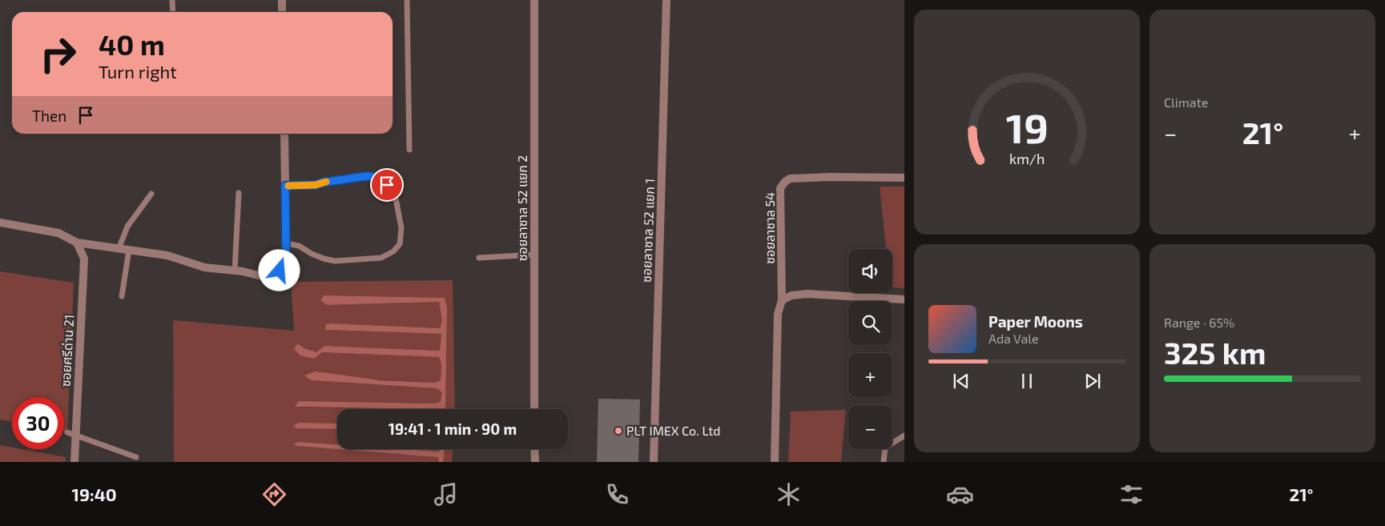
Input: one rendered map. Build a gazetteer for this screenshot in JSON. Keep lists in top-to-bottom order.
{
  "streets": {
    "street": [
      "ซอยลาซาล 52 แยก 2",
      "ซอยลาซาล 54",
      "ซอยลาซาล 52 แยก 1",
      "ซอยศรีด่าน 21"
    ]
  },
  "places": ["PLT IMEX Co. Ltd"],
  "page": {
    "tile": [
      "Climate",
      ["Range · 65%", "325 km"]
    ],
    "turn": ["40 m", "Turn right"],
    "then": "Then",
    "heat": ["−", "21°", "+"],
    "map_buttons": ["+", "−"],
    "song": ["Paper Moons", "Ada Vale"],
    "limit": "30",
    "trip": "19:41 · 1 min · 90 m",
    "tabs": ["19:40", "21°"],
    "gauge": ["19", "km/h"]
  }
}
